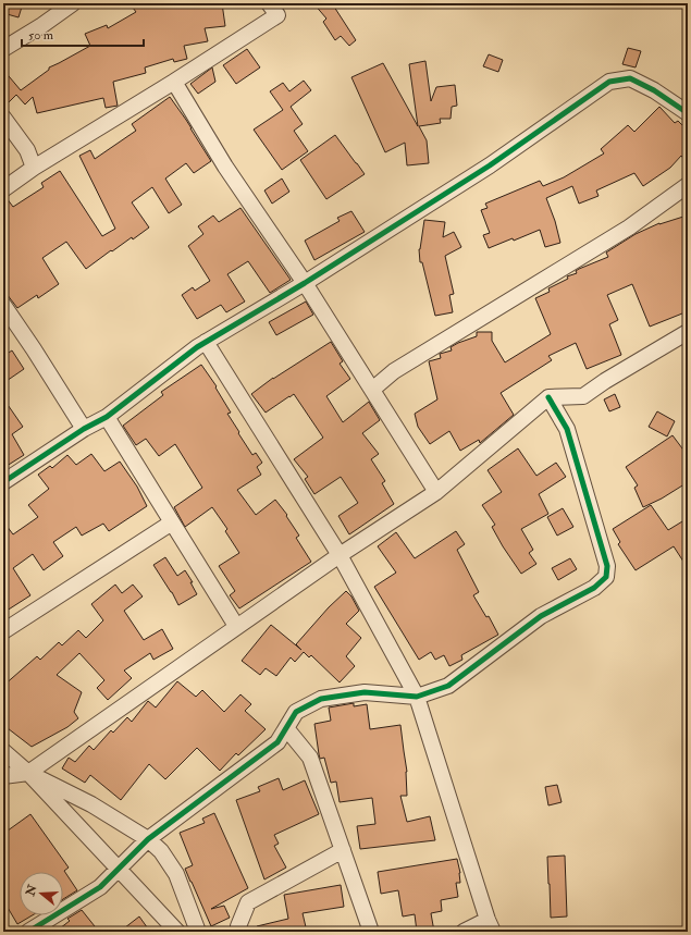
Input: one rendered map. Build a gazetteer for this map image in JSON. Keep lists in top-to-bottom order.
{
  "scale_bar": "50 m",
  "north": "left"
}
